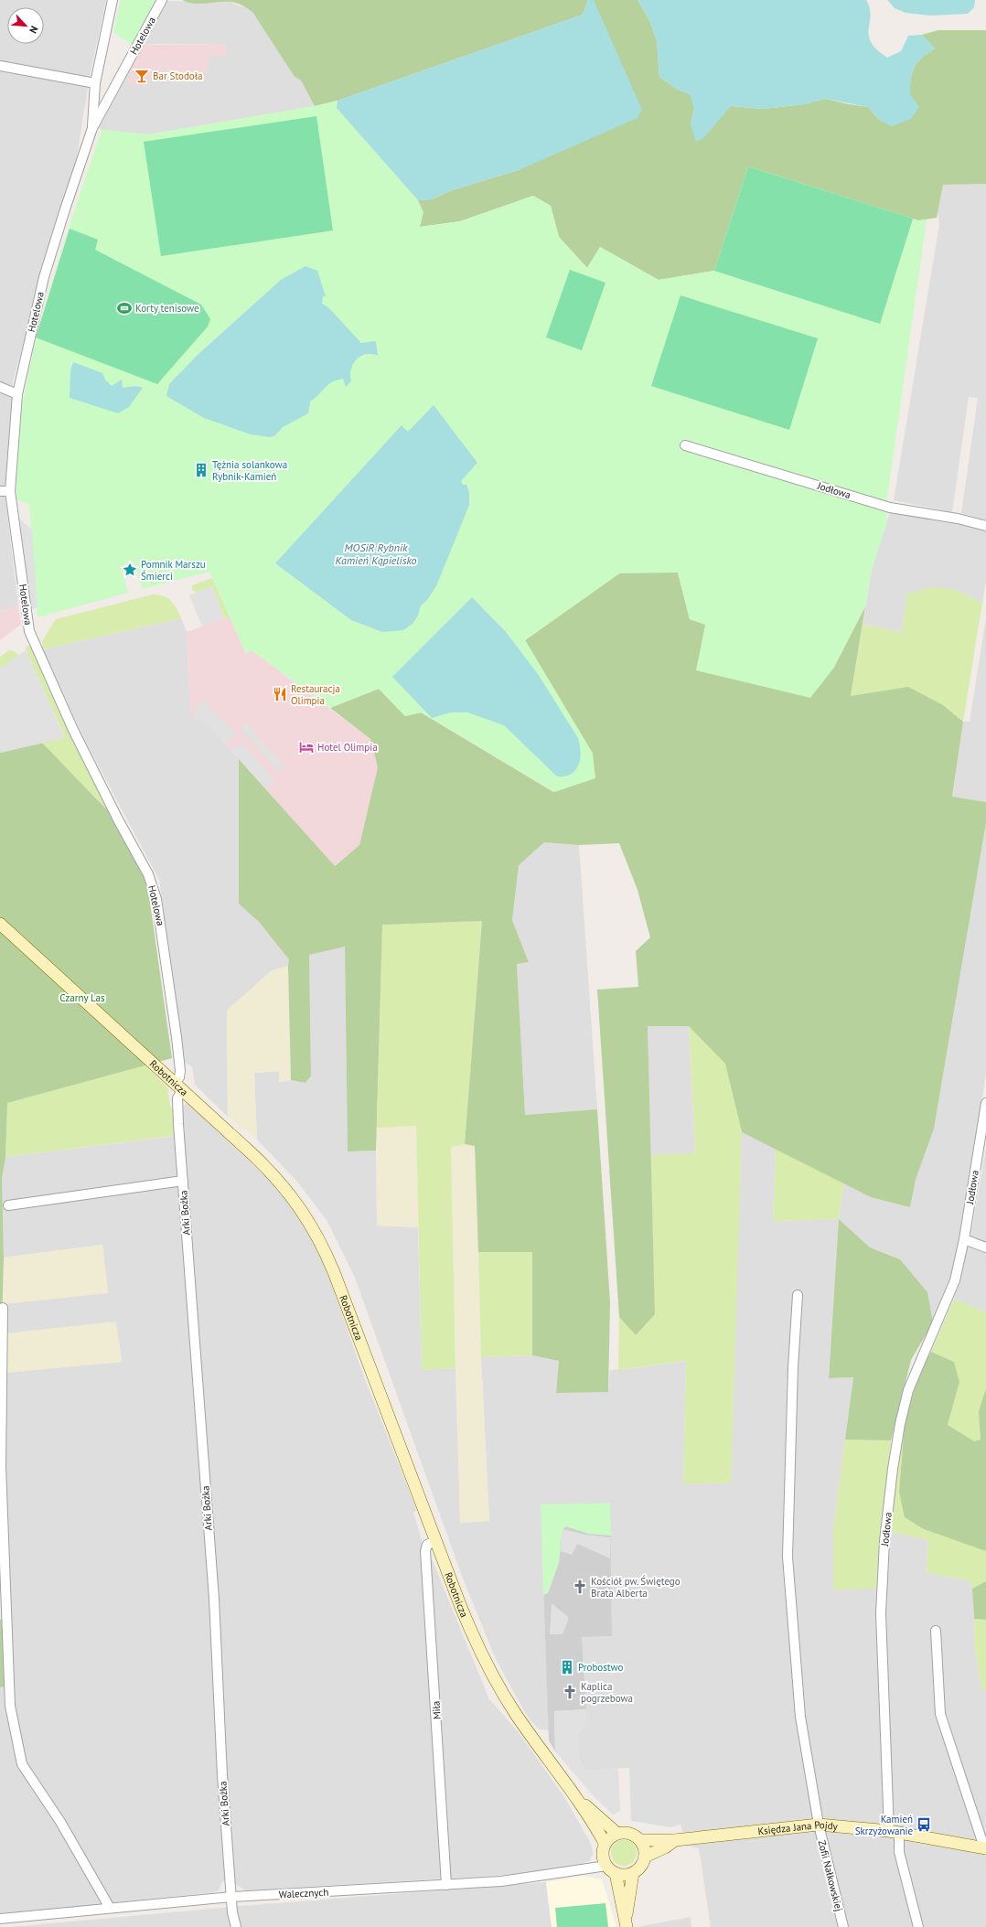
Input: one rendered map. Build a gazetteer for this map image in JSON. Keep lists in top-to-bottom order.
{
  "streets": {
    "street": [
      "Hotelowa",
      "Jodłowa",
      "Robotnicza",
      "Arki Bożka",
      "Miła",
      "Księdza Jana Pojdy",
      "Zofii Nałkowskiej",
      "Walecznych"
    ]
  },
  "crossings": [
    ["Hotelowa", "Robotnicza"],
    ["Hotelowa", "Arki Bożka"],
    ["Jodłowa", "Księdza Jana Pojdy"],
    ["Robotnicza", "Arki Bożka"],
    ["Robotnicza", "Miła"],
    ["Robotnicza", "Księdza Jana Pojdy"],
    ["Robotnicza", "Walecznych"],
    ["Arki Bożka", "Walecznych"],
    ["Miła", "Walecznych"],
    ["Księdza Jana Pojdy", "Zofii Nałkowskiej"],
    ["Księdza Jana Pojdy", "Walecznych"]
  ],
  "water": ["MOSiR Rybnik Kamień Kąpielisko"],
  "parks": ["Czarny Las"],
  "places": {
    "bar": ["Bar Stodoła"],
    "sports": ["Korty tenisowe"],
    "building": ["Tężnia solankowa Rybnik-Kamień", "Probostwo"],
    "place": ["Pomnik Marszu Śmierci"],
    "restaurant": ["Restauracja Olimpia"],
    "hotel": ["Hotel Olimpia"],
    "church": ["Kościół pw. Świętego Brata Alberta", "Kaplica pogrzebowa"],
    "bus stop": ["Kamień Skrzyżowanie"]
  },
  "north": "bottom right"
}
